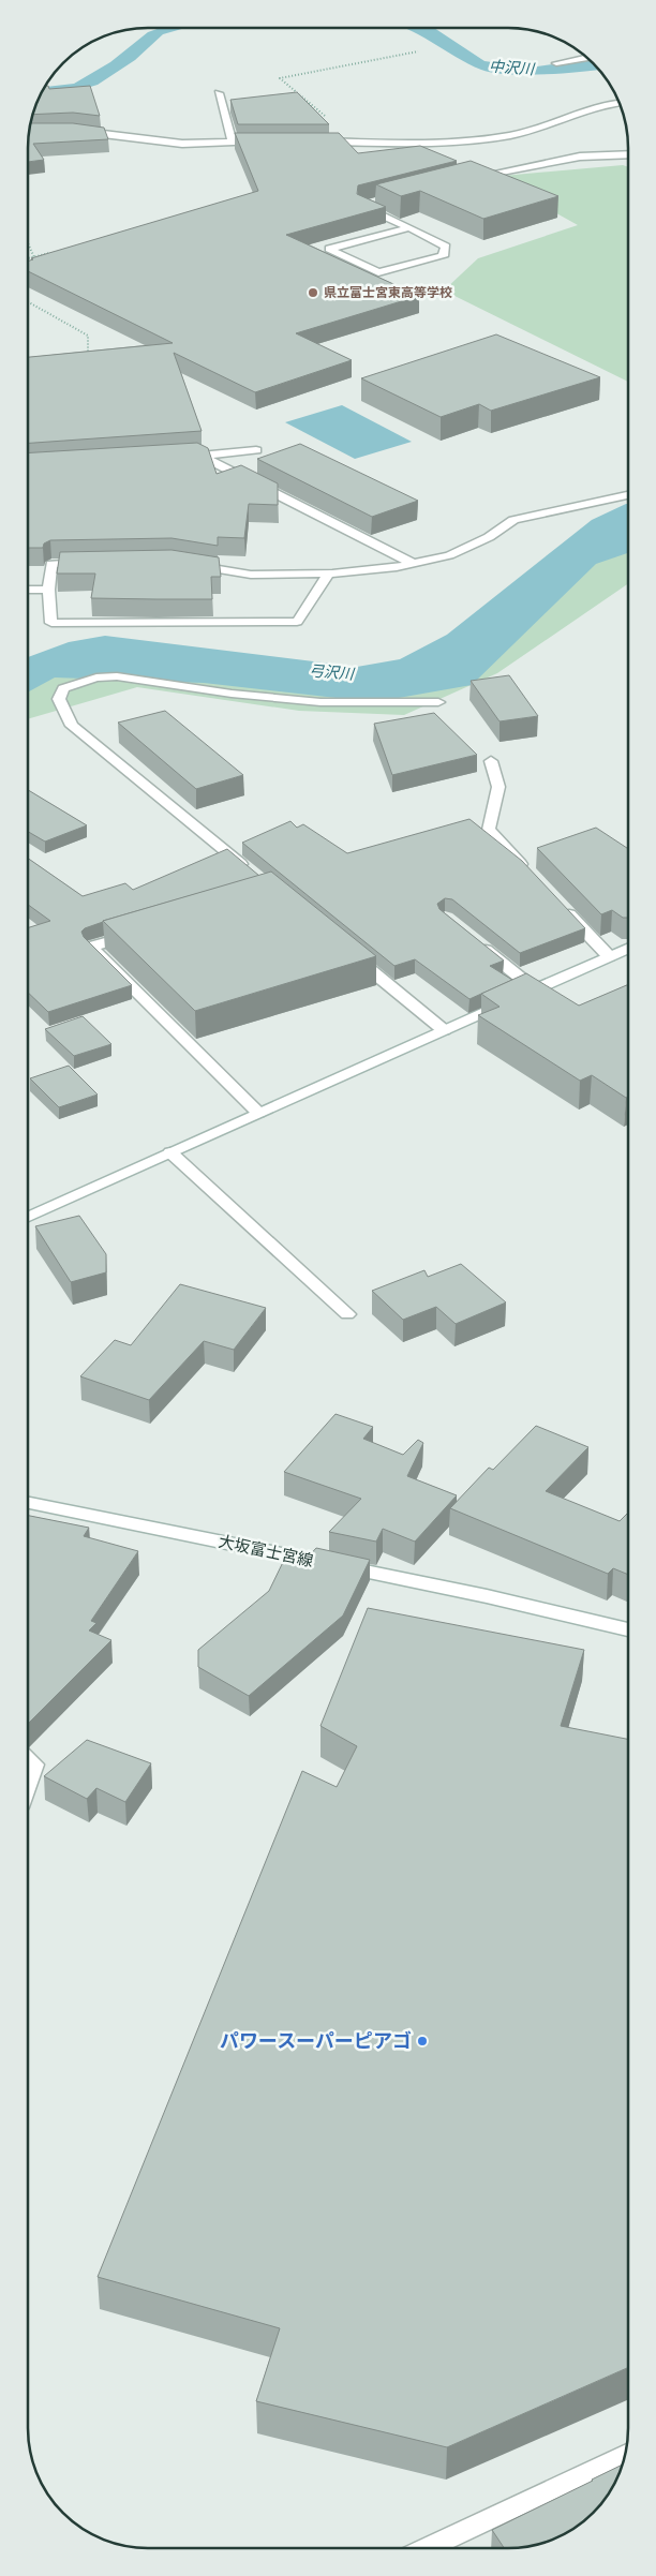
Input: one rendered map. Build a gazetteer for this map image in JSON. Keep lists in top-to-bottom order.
{
  "streets": {
    "street": ["大坂富士宮線"]
  },
  "water": ["中沢川", "弓沢川"],
  "places": ["県立富士宮東高等学校", "パワースーパーピアゴ"]
}
